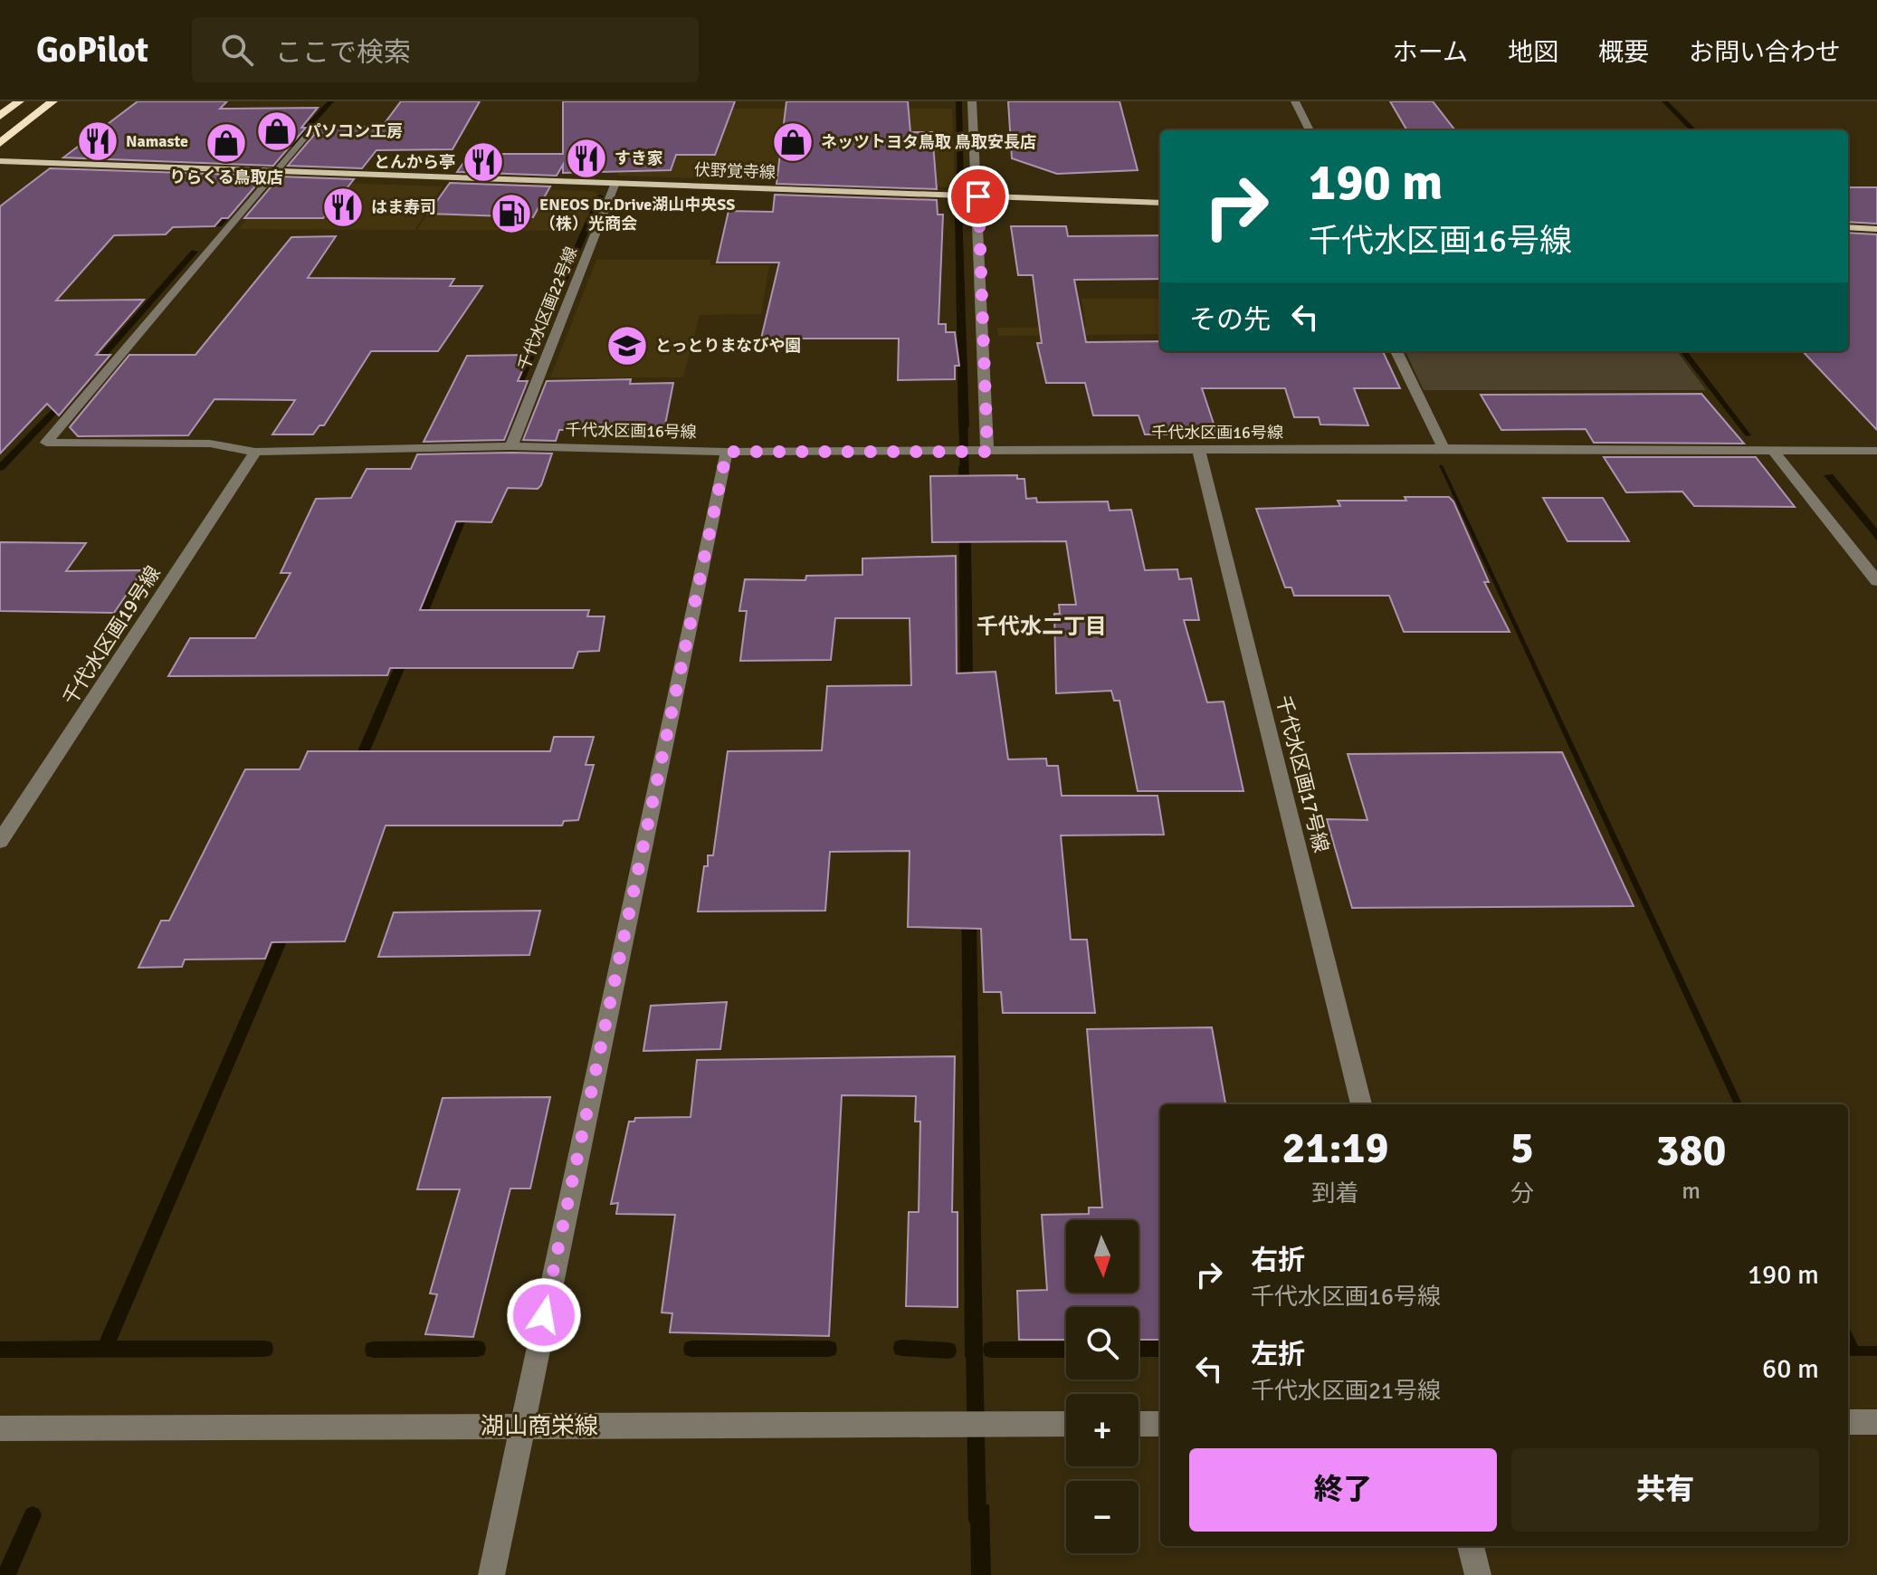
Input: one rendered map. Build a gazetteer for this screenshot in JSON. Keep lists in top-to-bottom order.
{
  "streets": {
    "main road": ["伏野覚寺線"],
    "street": [
      "千代水区画22号線",
      "千代水区画16号線",
      "千代水区画19号線",
      "千代水区画17号線",
      "湖山商栄線"
    ]
  },
  "crossings": [
    ["伏野覚寺線", "千代水区画22号線"],
    ["伏野覚寺線", "千代水区画16号線"],
    ["千代水区画22号線", "千代水区画16号線"],
    ["千代水区画16号線", "千代水区画19号線"],
    ["千代水区画16号線", "千代水区画17号線"]
  ],
  "districts": ["千代水二丁目"],
  "places": {
    "shop": ["パソコン工房", "ネッツトヨタ鳥取 鳥取安長店", "りらくる鳥取店"],
    "restaurant": [
      "Namaste",
      "すき家",
      "とんから亭",
      "はま寿司"
    ],
    "fuel station": ["ENEOS Dr.Drive湖山中央SS （株）光商会"],
    "school or university": ["とっとりまなびや園"]
  },
  "north": "bottom",
  "page": {
    "header": "GoPilot",
    "search": "ここで検索",
    "nav": [
      "ホーム",
      "地図",
      "概要",
      "お問い合わせ"
    ],
    "turn": ["190 m", "千代水区画16号線"],
    "then": "その先",
    "eta": [
      "21:19",
      "到着",
      "5",
      "分",
      "380",
      "m"
    ],
    "map_buttons": ["+", "−"],
    "list": [
      {
        "name": "右折",
        "note": "千代水区画16号線",
        "value": "190 m"
      },
      {
        "name": "左折",
        "note": "千代水区画21号線",
        "value": "60 m"
      }
    ],
    "buttons": ["終了", "共有"]
  }
}
